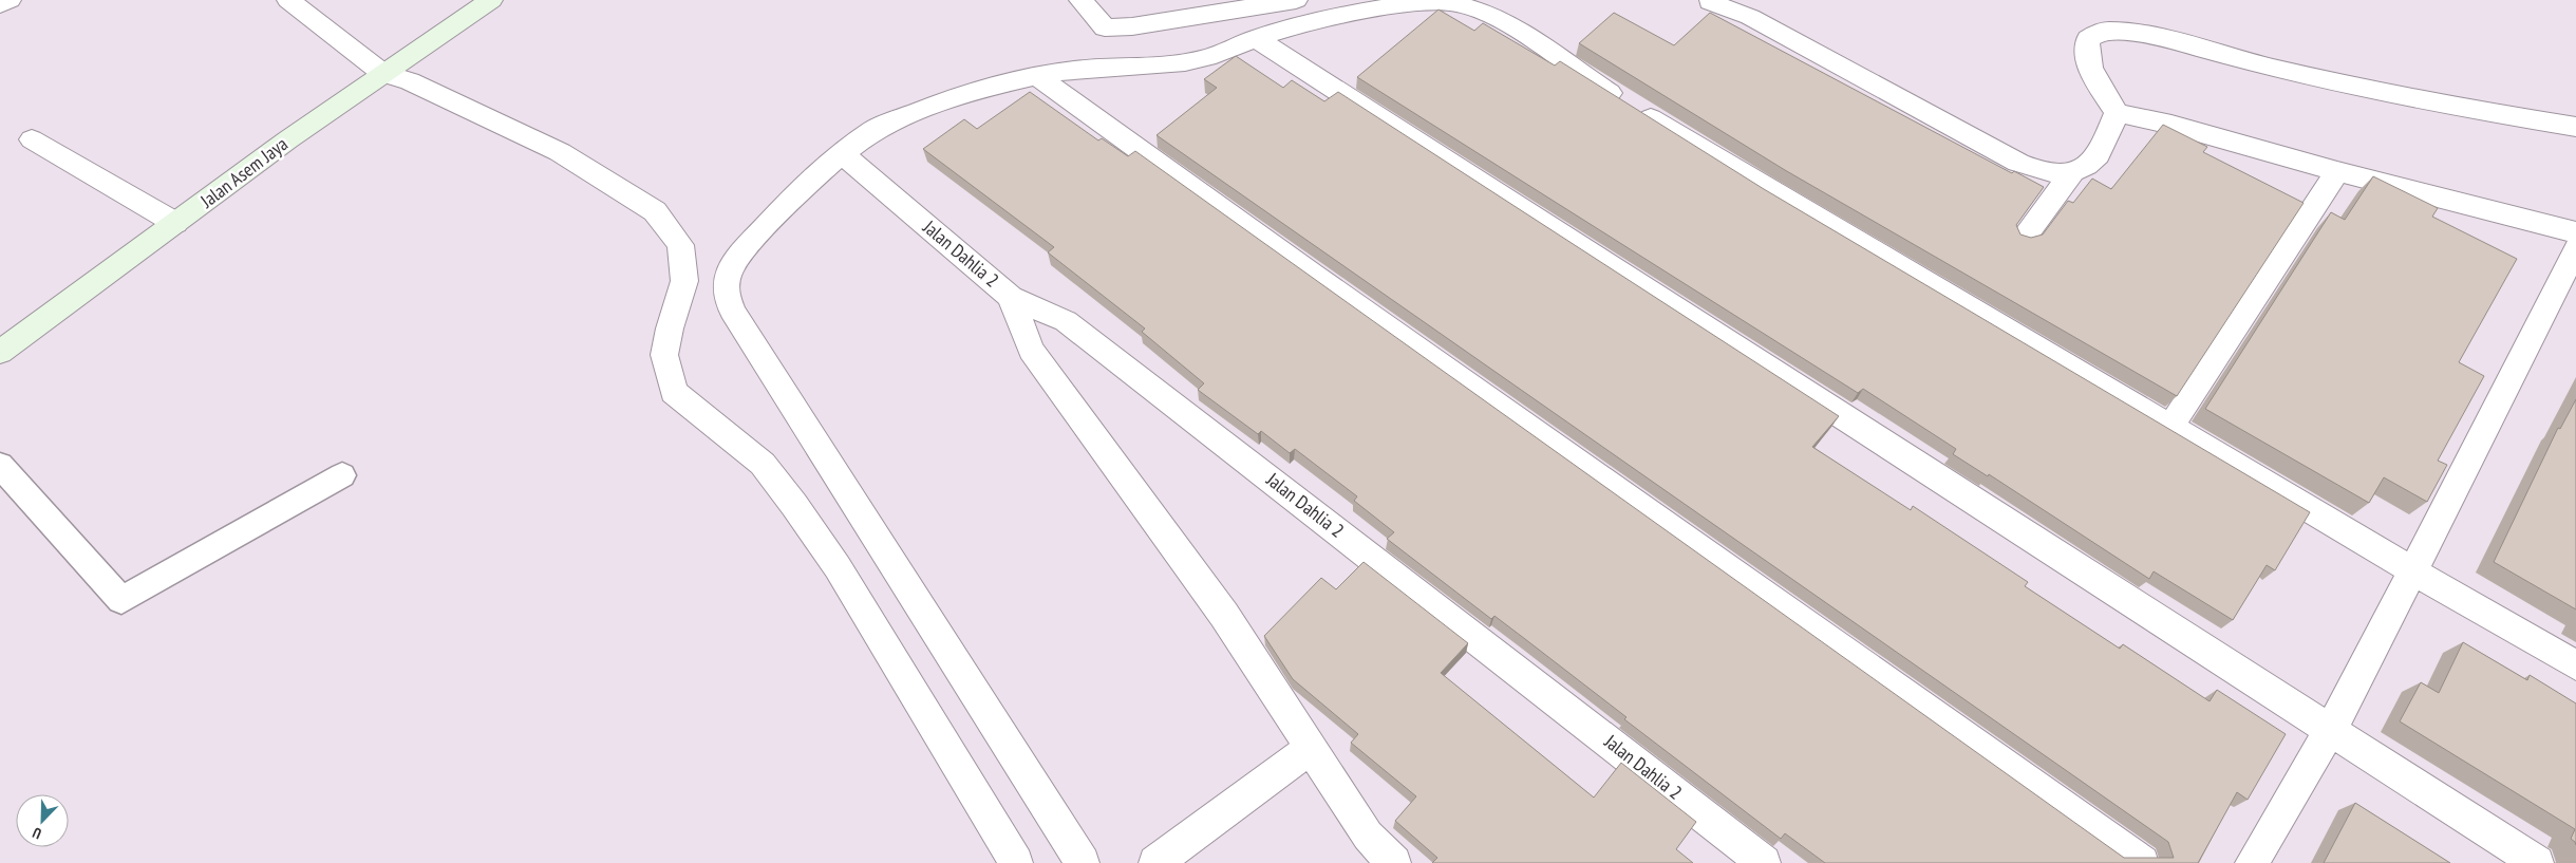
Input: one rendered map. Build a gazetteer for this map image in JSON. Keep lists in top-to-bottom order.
{
  "streets": {
    "main road": ["Jalan Asem Jaya"],
    "street": ["Jalan Dahlia 2"]
  },
  "north": "bottom left"
}
